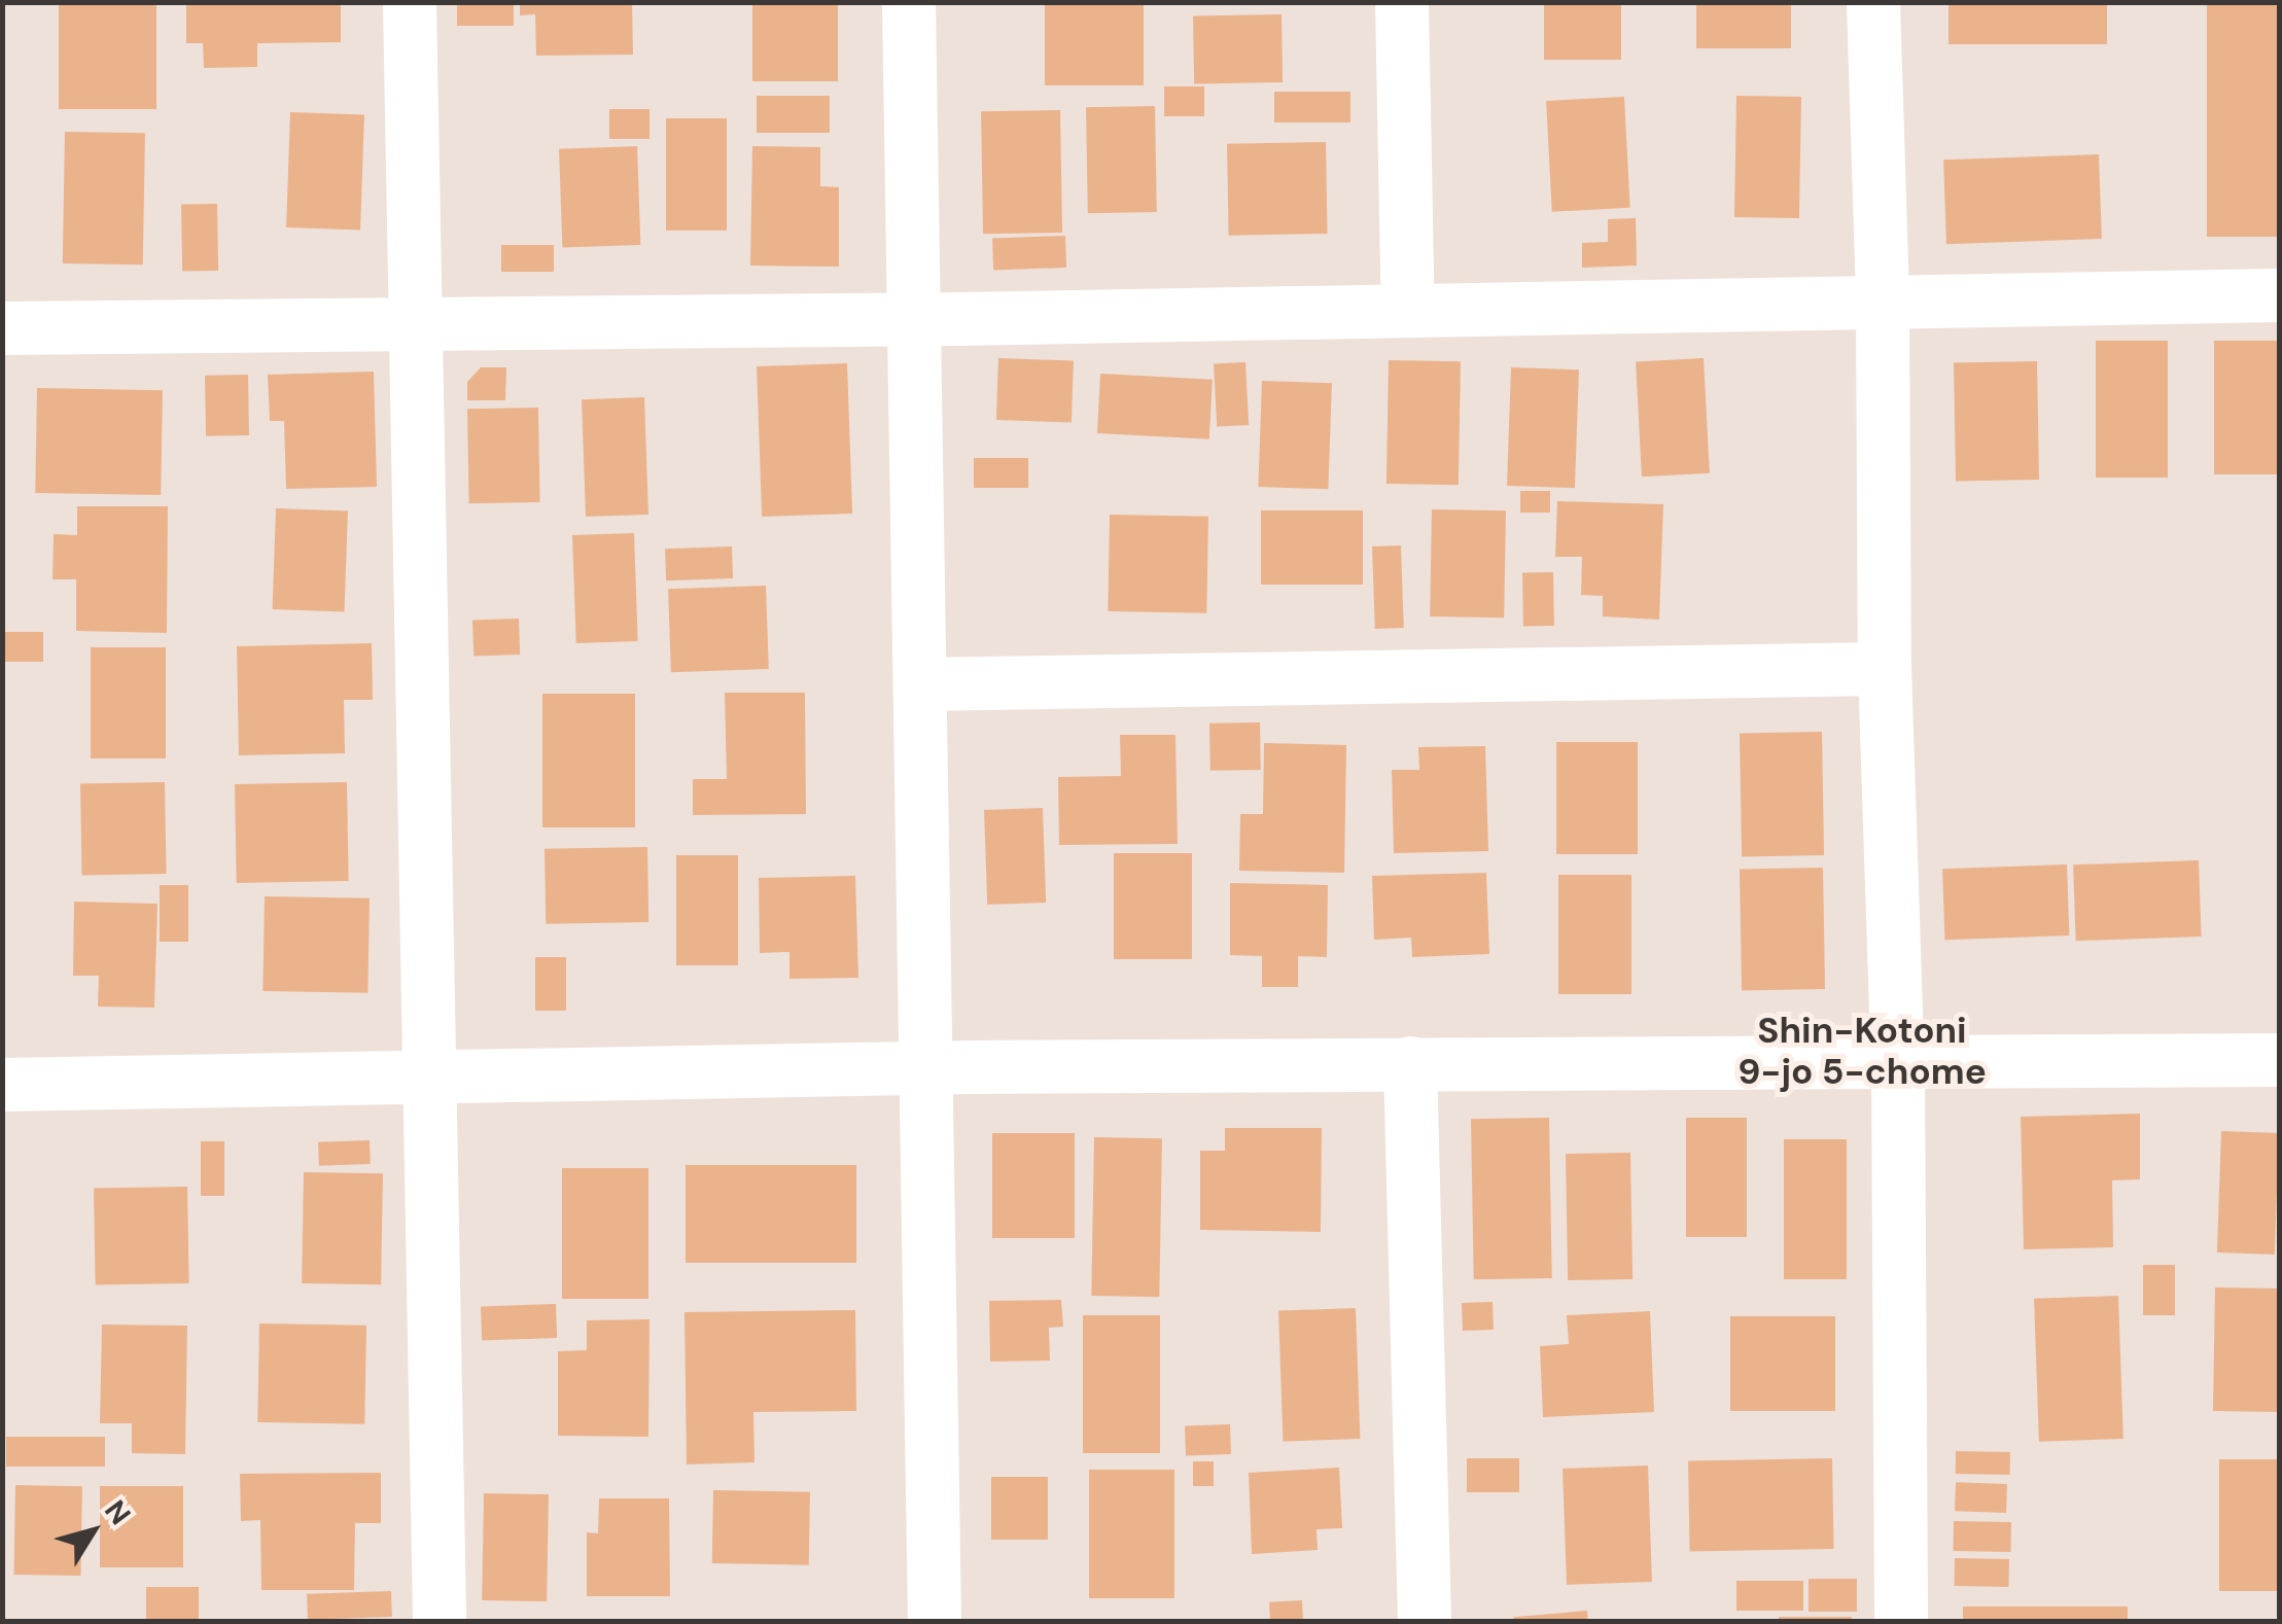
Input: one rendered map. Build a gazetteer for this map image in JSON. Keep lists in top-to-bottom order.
{
  "districts": ["Shin-Kotoni 9-jo 5-chome"],
  "north": "top right"
}
